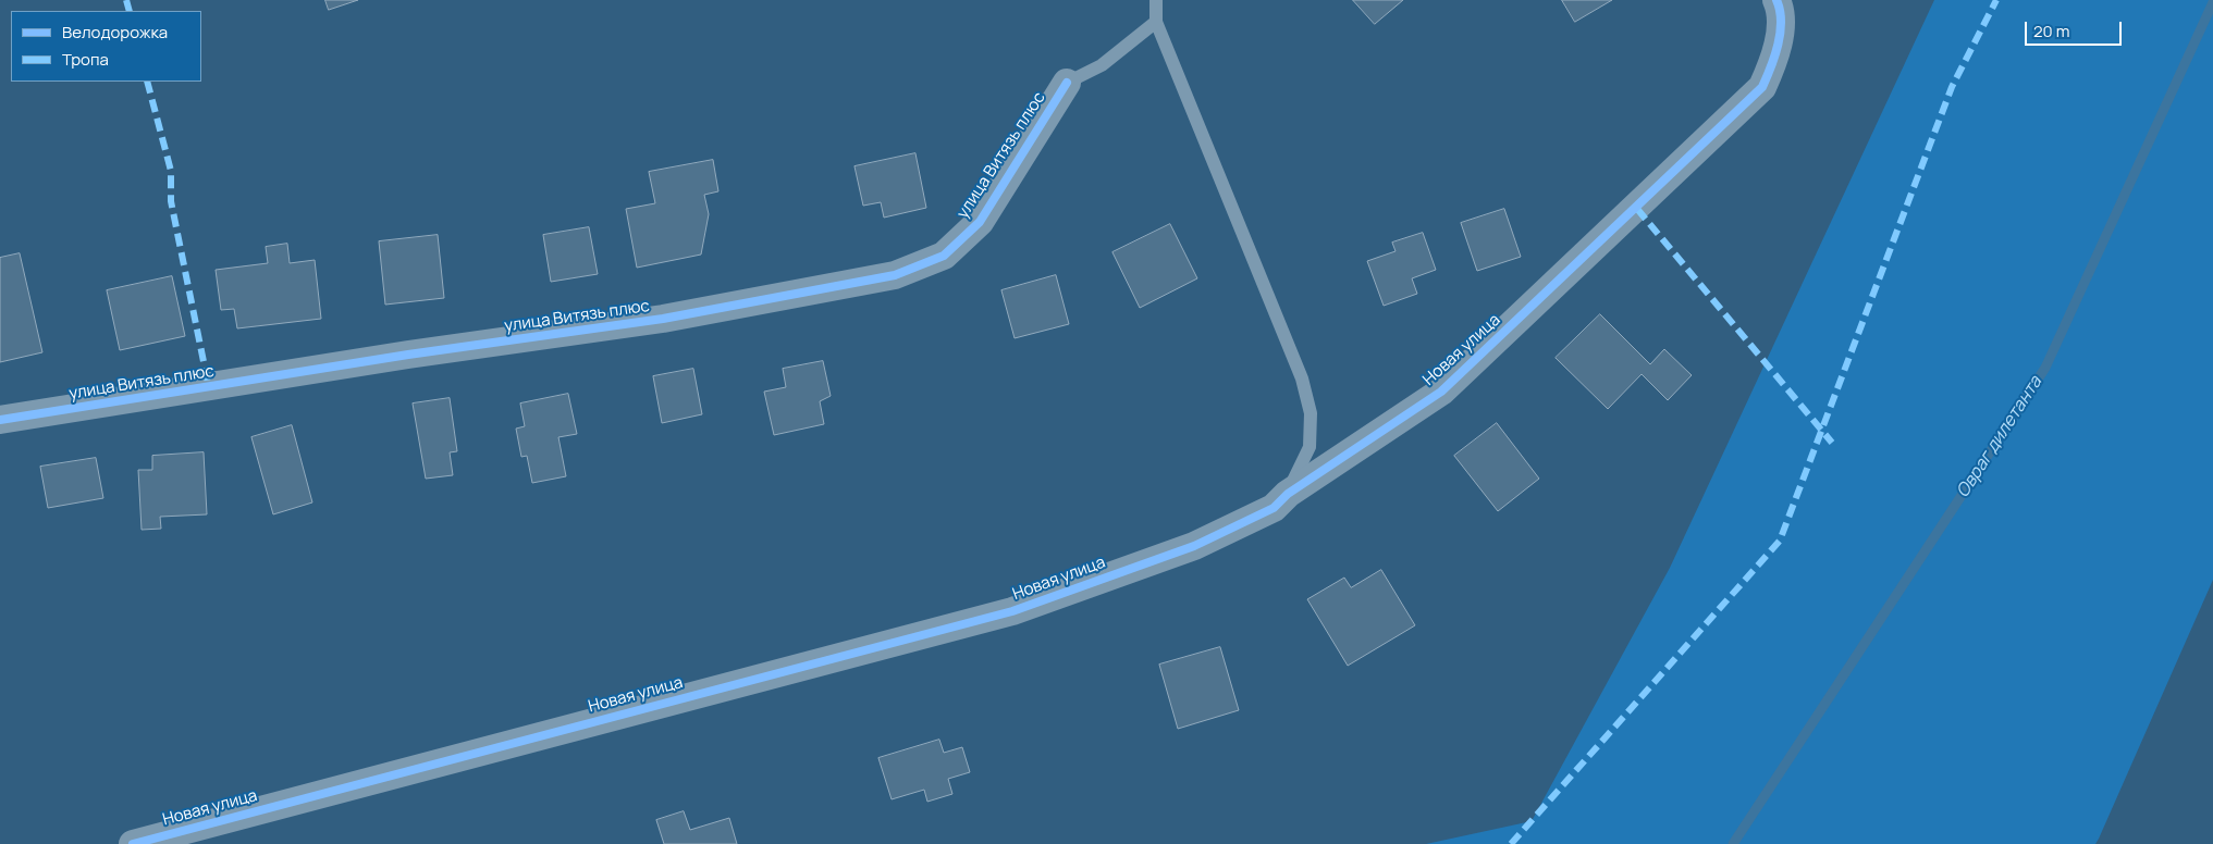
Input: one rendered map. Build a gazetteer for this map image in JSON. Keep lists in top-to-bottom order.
{
  "streets": {
    "street": ["улица Витязь плюс", "Новая улица"]
  },
  "water": ["Овраг дилетанта"],
  "legend": ["Велодорожка", "Тропа"],
  "scale_bar": "20 m"
}
